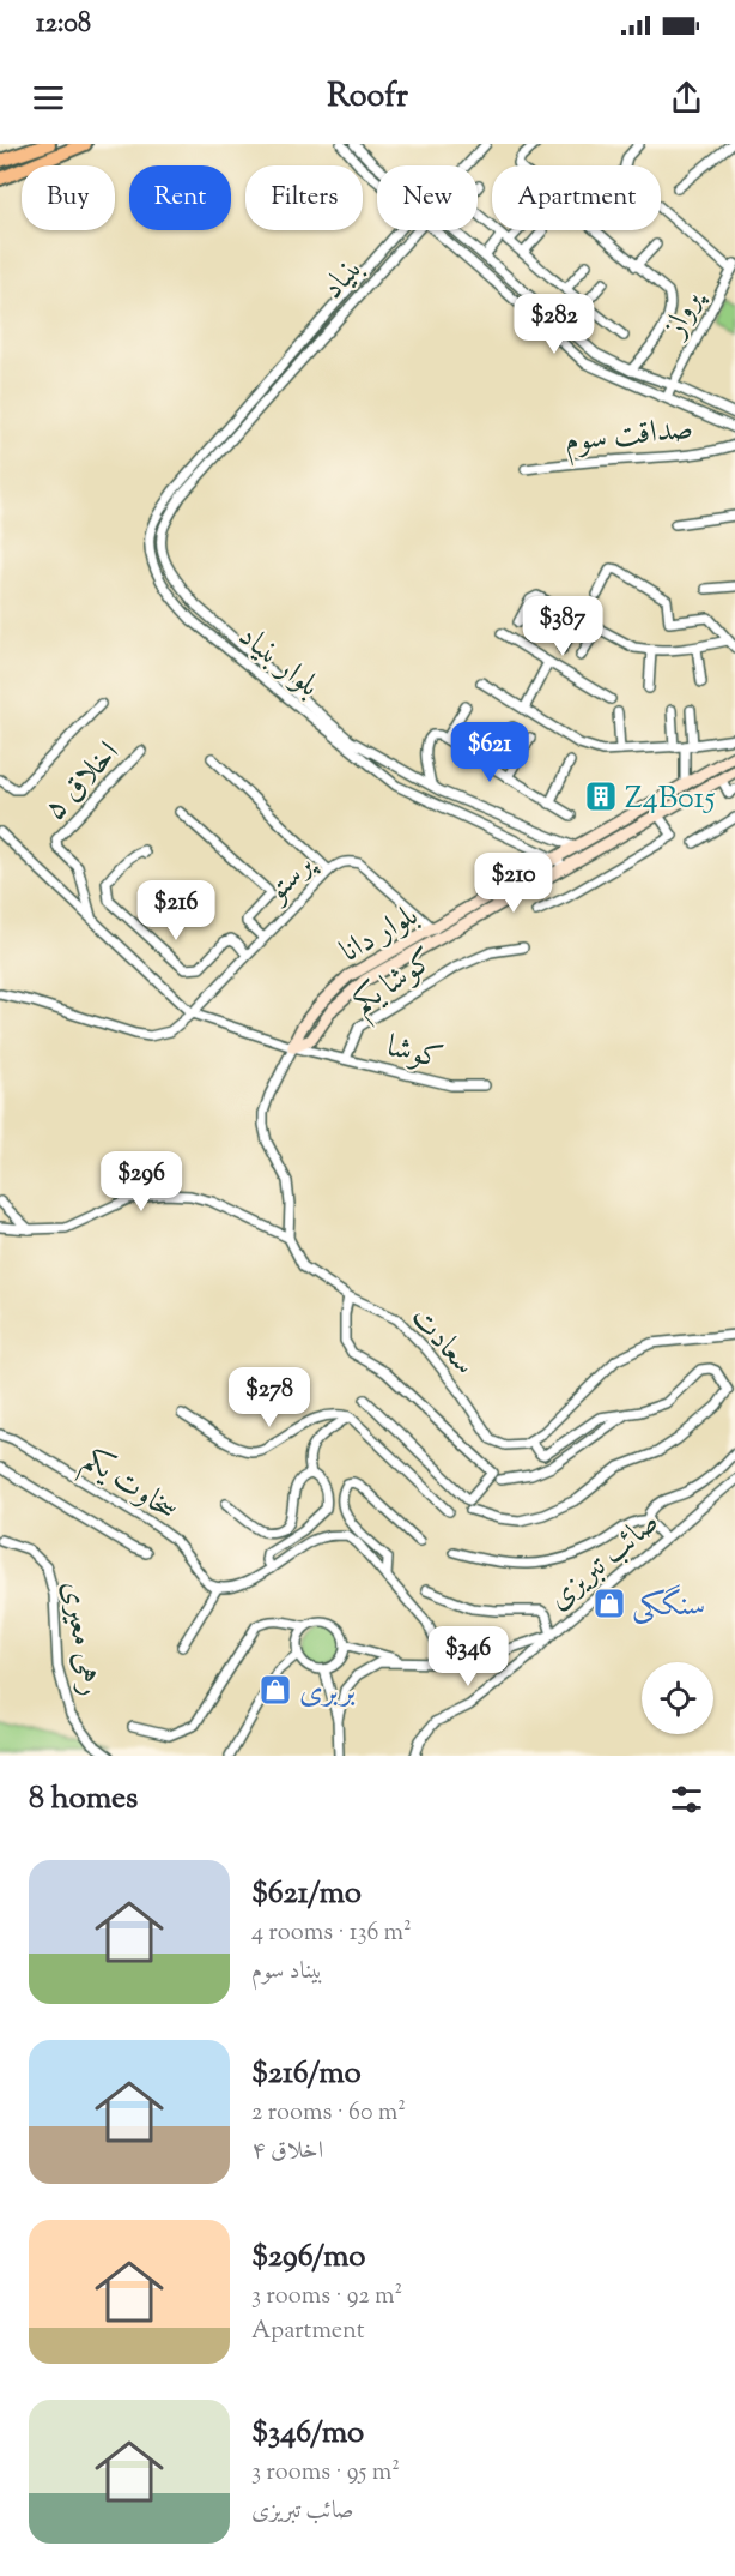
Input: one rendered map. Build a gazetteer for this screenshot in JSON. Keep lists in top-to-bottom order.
{
  "streets": {
    "street": [
      "بنیاد",
      "پرواز",
      "صداقت سوم",
      "بلوار بنیاد",
      "اخلاق ۵",
      "پرستو",
      "بلوار دانا",
      "کوشا یکم",
      "کوشا",
      "سعادت",
      "سخاوت یکم",
      "صائب تبریزی",
      "رهی معیری"
    ]
  },
  "crossings": [
    ["بنیاد", "بلوار بنیاد"],
    ["بلوار بنیاد", "بلوار دانا"],
    ["پرستو", "بلوار دانا"],
    ["بلوار دانا", "کوشا"],
    ["کوشا یکم", "کوشا"]
  ],
  "places": {
    "building": ["Z4B015"],
    "shop": ["سنگکی", "بربری"]
  },
  "page": {
    "status": "12:08",
    "header": "Roofr",
    "chip": [
      "Buy",
      "Rent",
      "Filters",
      "New",
      "Apartment"
    ],
    "price": [
      "$282",
      "$387",
      "$621",
      "$210",
      "$216",
      "$296",
      "$278",
      "$346"
    ],
    "heading": "8 homes",
    "list": [
      {
        "name": "$621/mo",
        "note": "4 rooms · 136 m² · بیناد سوم"
      },
      {
        "name": "$216/mo",
        "note": "2 rooms · 60 m² · اخلاق ۴"
      },
      {
        "name": "$296/mo",
        "note": "3 rooms · 92 m² · Apartment"
      },
      {
        "name": "$346/mo",
        "note": "3 rooms · 95 m² · صائب تبریزی"
      }
    ]
  }
}
